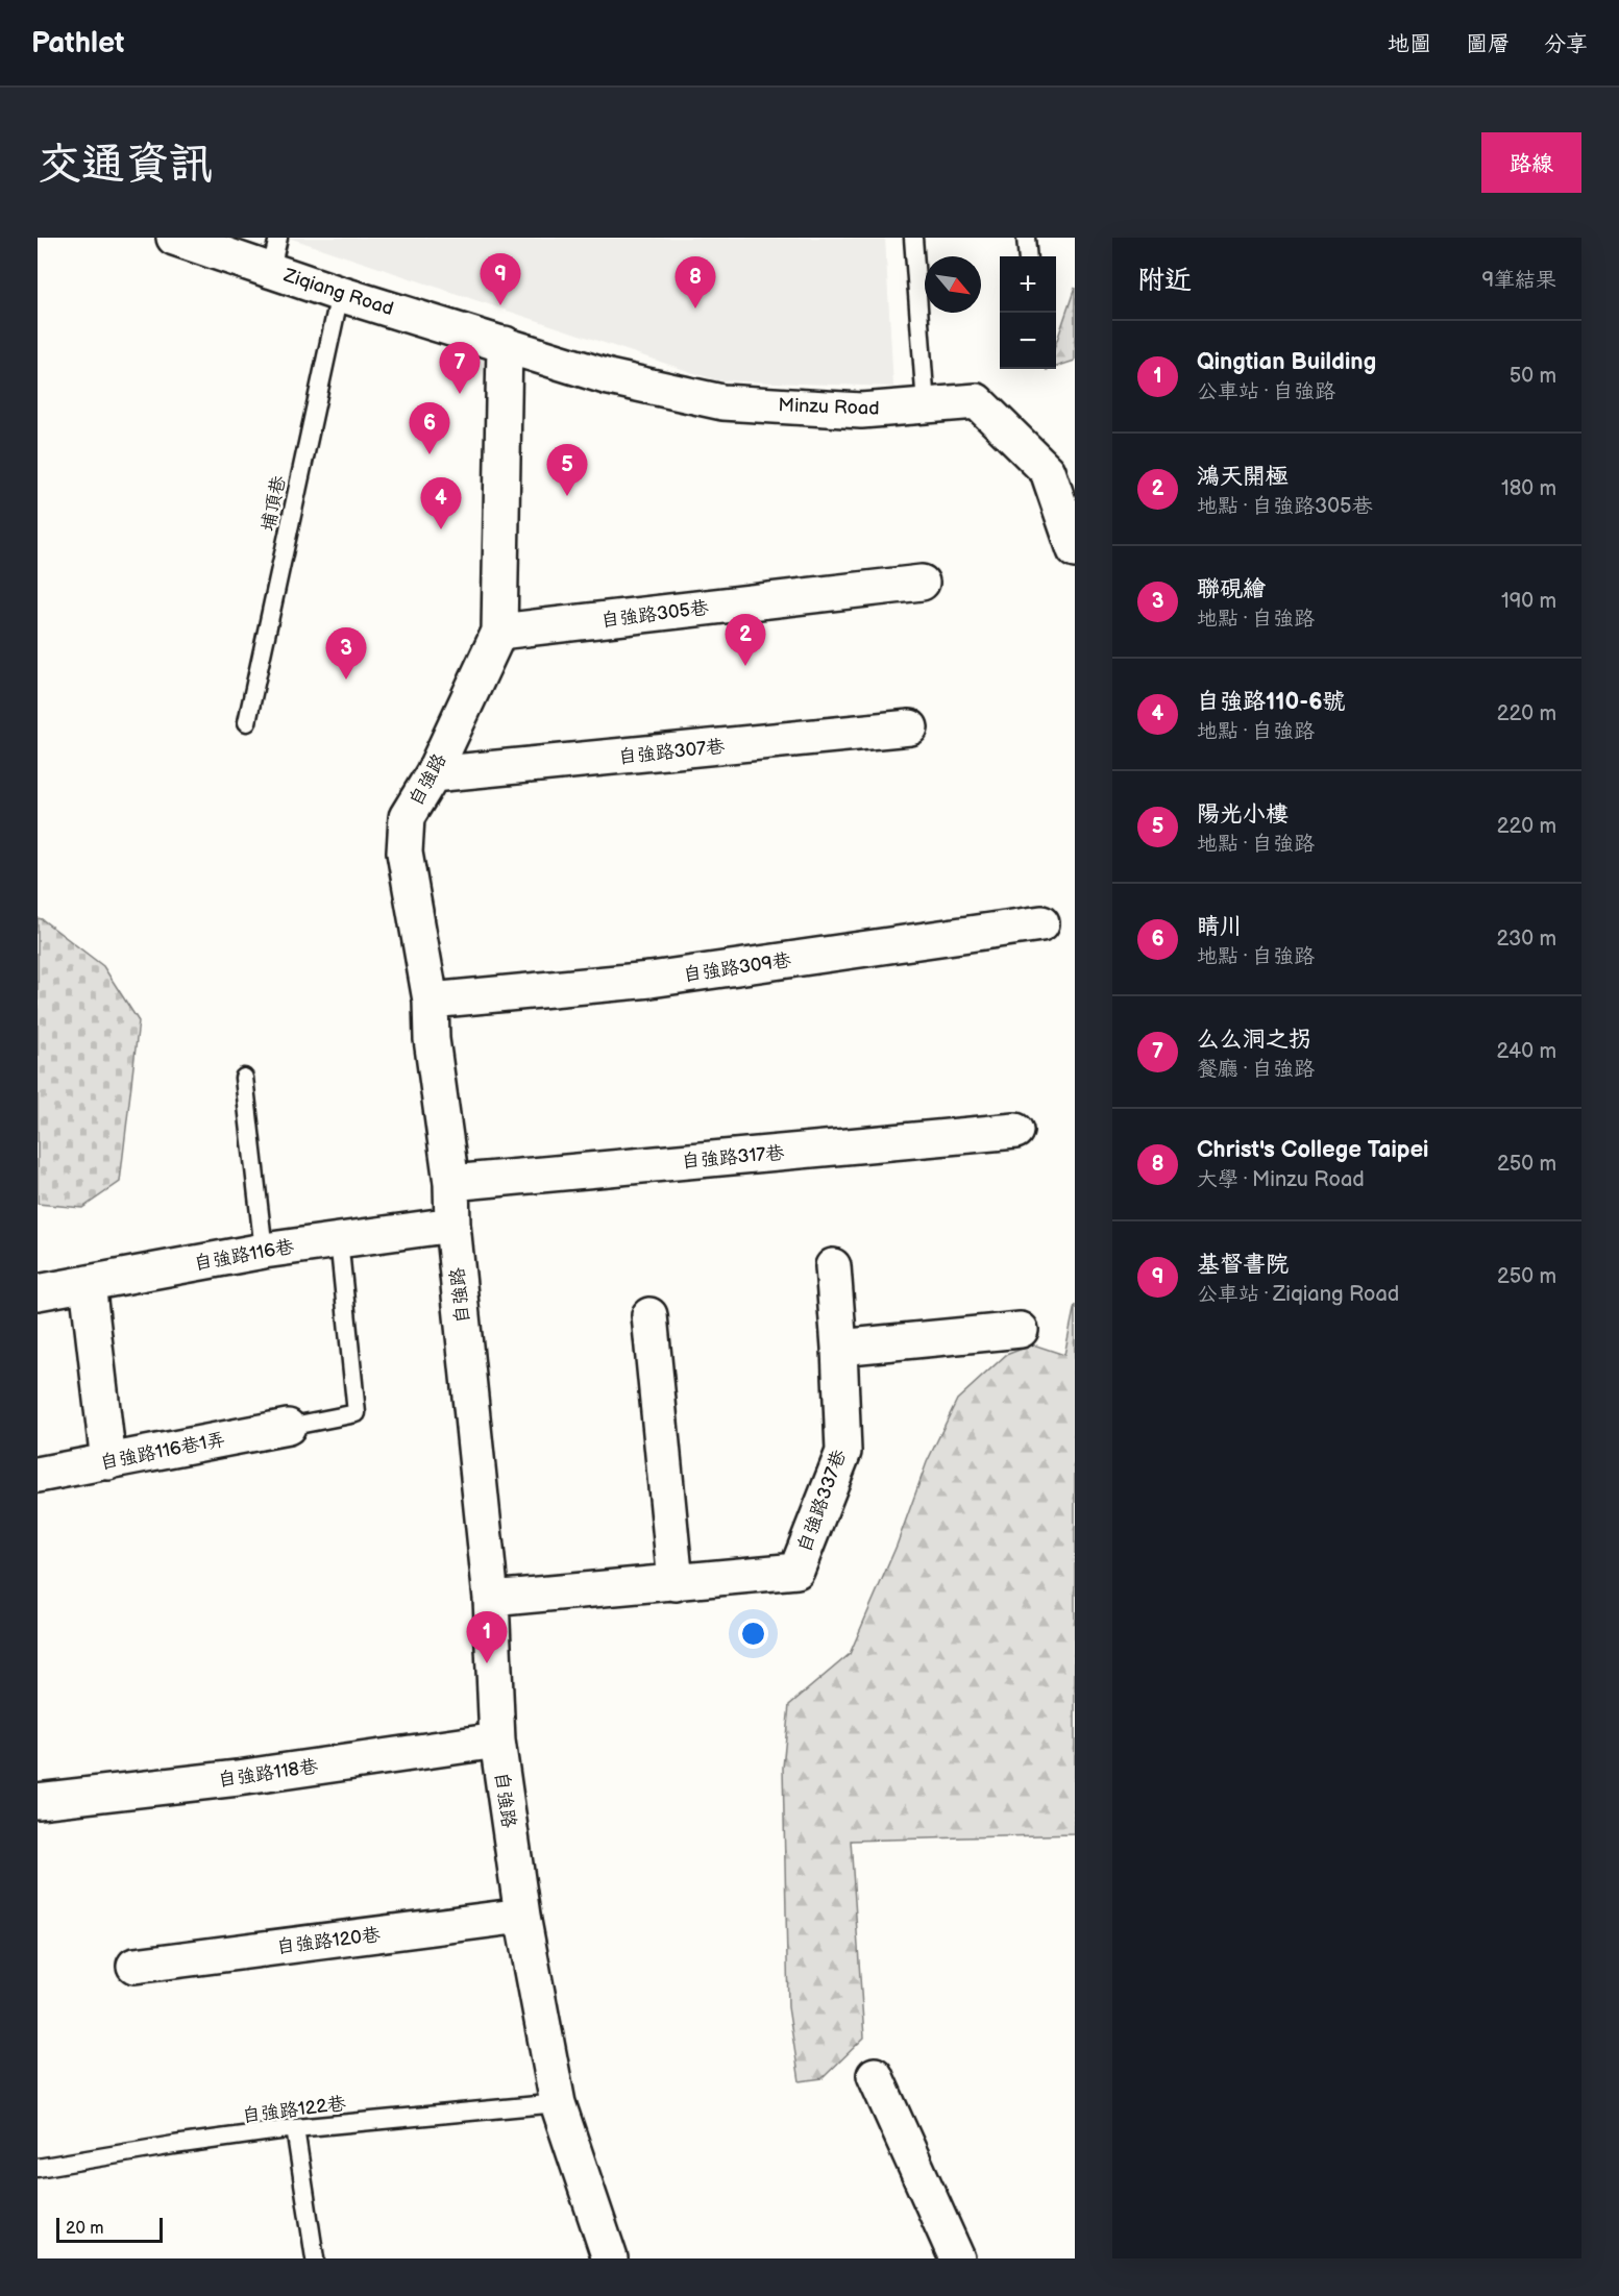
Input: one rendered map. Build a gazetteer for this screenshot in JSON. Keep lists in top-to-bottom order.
{
  "streets": {
    "street": [
      "Ziqiang Road",
      "Minzu Road",
      "自強路305巷",
      "自強路307巷",
      "自強路",
      "自強路309巷",
      "自強路317巷",
      "自強路116巷",
      "自強路116巷1弄",
      "自強路337巷",
      "自強路118巷",
      "自強路120巷"
    ],
    "lane": ["埔頂巷", "自強路122巷"]
  },
  "crossings": [
    ["Ziqiang Road", "Minzu Road"],
    ["Ziqiang Road", "埔頂巷"],
    ["Ziqiang Road", "自強路"],
    ["Minzu Road", "自強路"],
    ["自強路305巷", "自強路"],
    ["自強路307巷", "自強路"],
    ["自強路", "自強路309巷"],
    ["自強路", "自強路317巷"],
    ["自強路", "自強路116巷"],
    ["自強路", "自強路337巷"],
    ["自強路", "自強路118巷"],
    ["自強路", "自強路120巷"],
    ["自強路", "自強路122巷"]
  ],
  "scale_bar": "20 m",
  "north": "bottom right",
  "page": {
    "header": "Pathlet",
    "nav": ["地圖", "圖層", "分享"],
    "buttons": "路線",
    "title": "交通資訊",
    "heading": ["附近", "9筆結果"],
    "pins": [
      "9",
      "8",
      "7",
      "6",
      "5",
      "4",
      "2",
      "3",
      "1"
    ],
    "map_buttons": ["+", "−"],
    "list": [
      {
        "mark": "1",
        "name": "Qingtian Building",
        "note": "公車站 · 自強路",
        "value": "50 m"
      },
      {
        "mark": "2",
        "name": "鴻天開極",
        "note": "地點 · 自強路305巷",
        "value": "180 m"
      },
      {
        "mark": "3",
        "name": "聯硯繪",
        "note": "地點 · 自強路",
        "value": "190 m"
      },
      {
        "mark": "4",
        "name": "自強路110-6號",
        "note": "地點 · 自強路",
        "value": "220 m"
      },
      {
        "mark": "5",
        "name": "陽光小樓",
        "note": "地點 · 自強路",
        "value": "220 m"
      },
      {
        "mark": "6",
        "name": "睛川",
        "note": "地點 · 自強路",
        "value": "230 m"
      },
      {
        "mark": "7",
        "name": "么么洞之拐",
        "note": "餐廳 · 自強路",
        "value": "240 m"
      },
      {
        "mark": "8",
        "name": "Christ's College Taipei",
        "note": "大學 · Minzu Road",
        "value": "250 m"
      },
      {
        "mark": "9",
        "name": "基督書院",
        "note": "公車站 · Ziqiang Road",
        "value": "250 m"
      }
    ],
    "scale": "20 m"
  }
}
